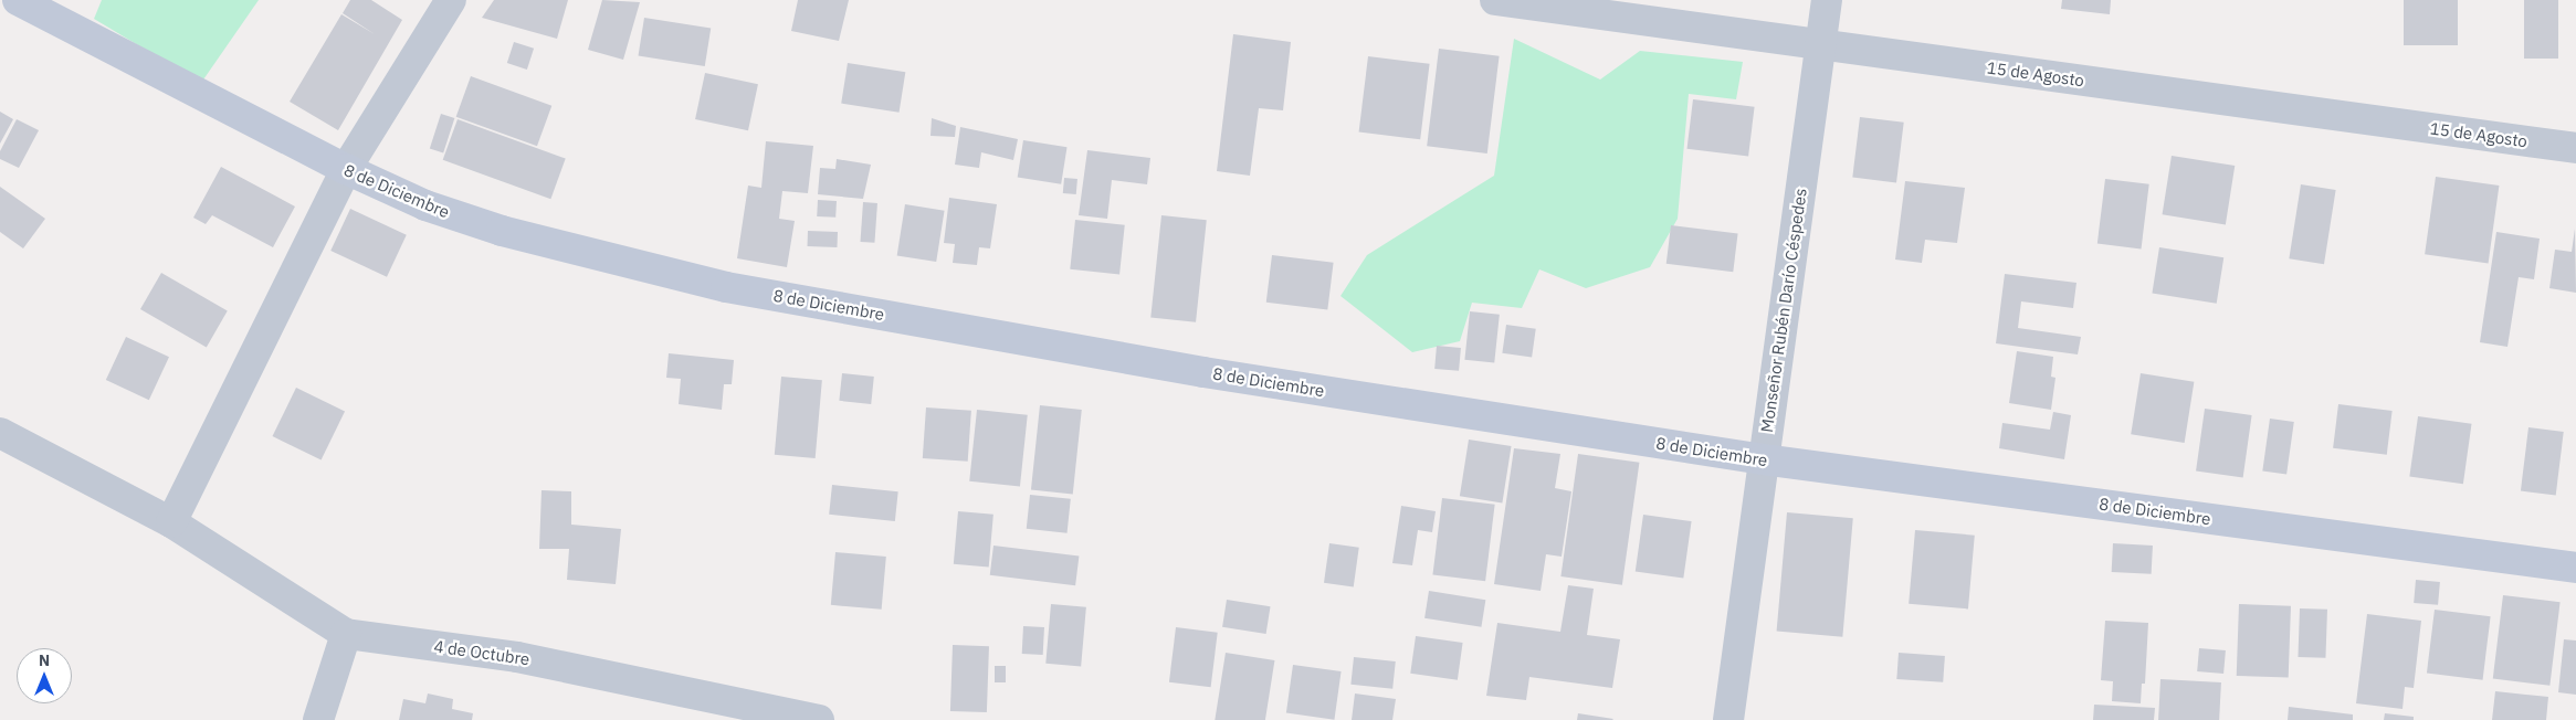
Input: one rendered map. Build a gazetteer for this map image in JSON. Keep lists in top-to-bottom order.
{
  "streets": {
    "street": [
      "15 de Agosto",
      "8 de Diciembre",
      "Monseñor Rubén Darío Céspedes",
      "4 de Octubre"
    ]
  },
  "crossings": [
    ["15 de Agosto", "Monseñor Rubén Darío Céspedes"],
    ["8 de Diciembre", "Monseñor Rubén Darío Céspedes"]
  ],
  "north": "top"
}
